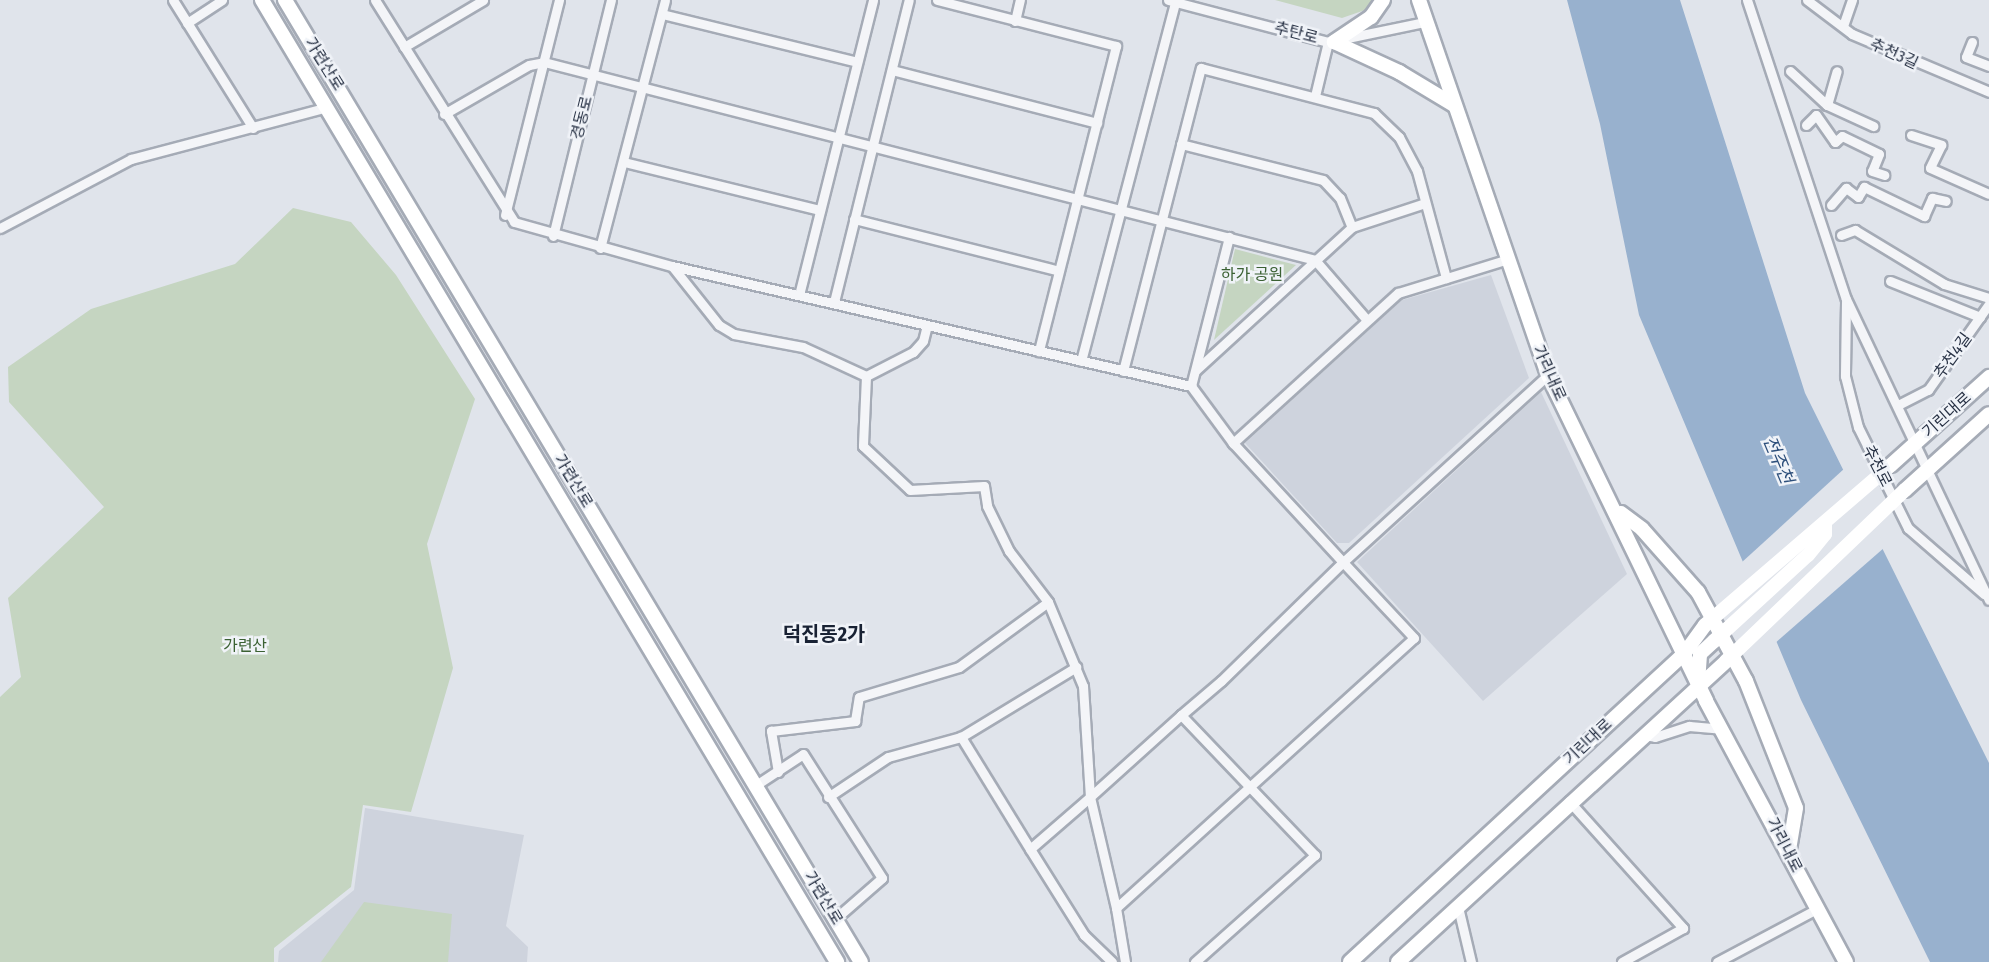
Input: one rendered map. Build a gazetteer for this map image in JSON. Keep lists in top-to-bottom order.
{
  "streets": {
    "street": [
      "추탄로",
      "추천3길",
      "가련산로",
      "경동로",
      "추천4길",
      "가리내로",
      "기린대로",
      "추천로"
    ]
  },
  "crossings": [
    ["추탄로", "가리내로"],
    ["추천4길", "추천로"],
    ["가리내로", "기린대로"],
    ["기린대로", "추천로"]
  ],
  "districts": ["덕진동2가"],
  "water": ["전주천"],
  "parks": ["하가 공원", "가련산"]
}
